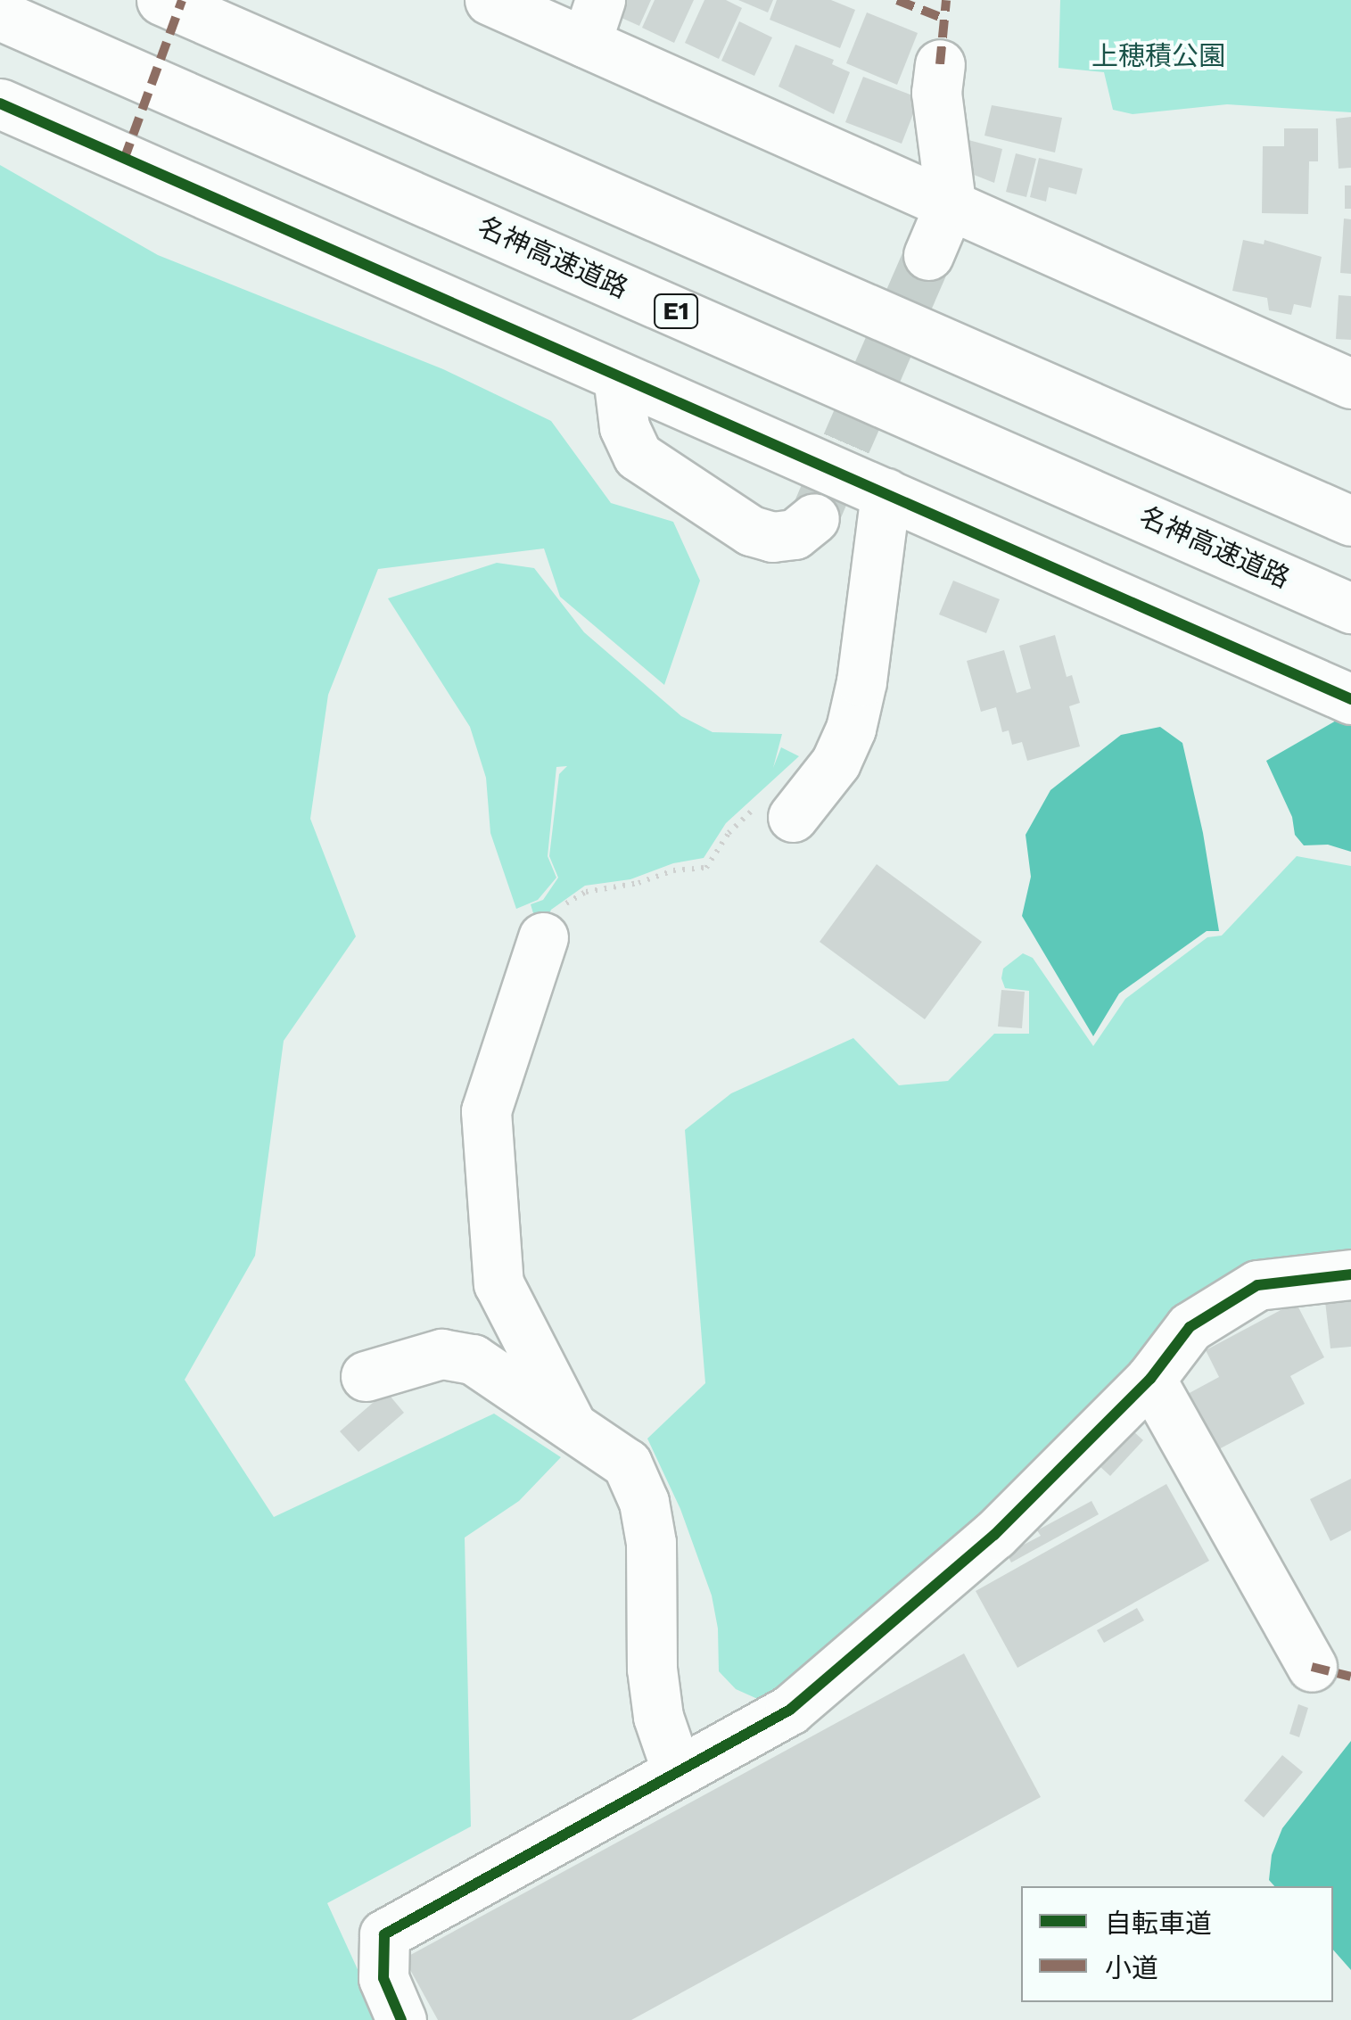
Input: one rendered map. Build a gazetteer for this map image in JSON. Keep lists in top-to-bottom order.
{
  "streets": {
    "main road": ["名神高速道路", "E1"]
  },
  "parks": ["上穂積公園"],
  "legend": ["自転車道", "小道"]
}
